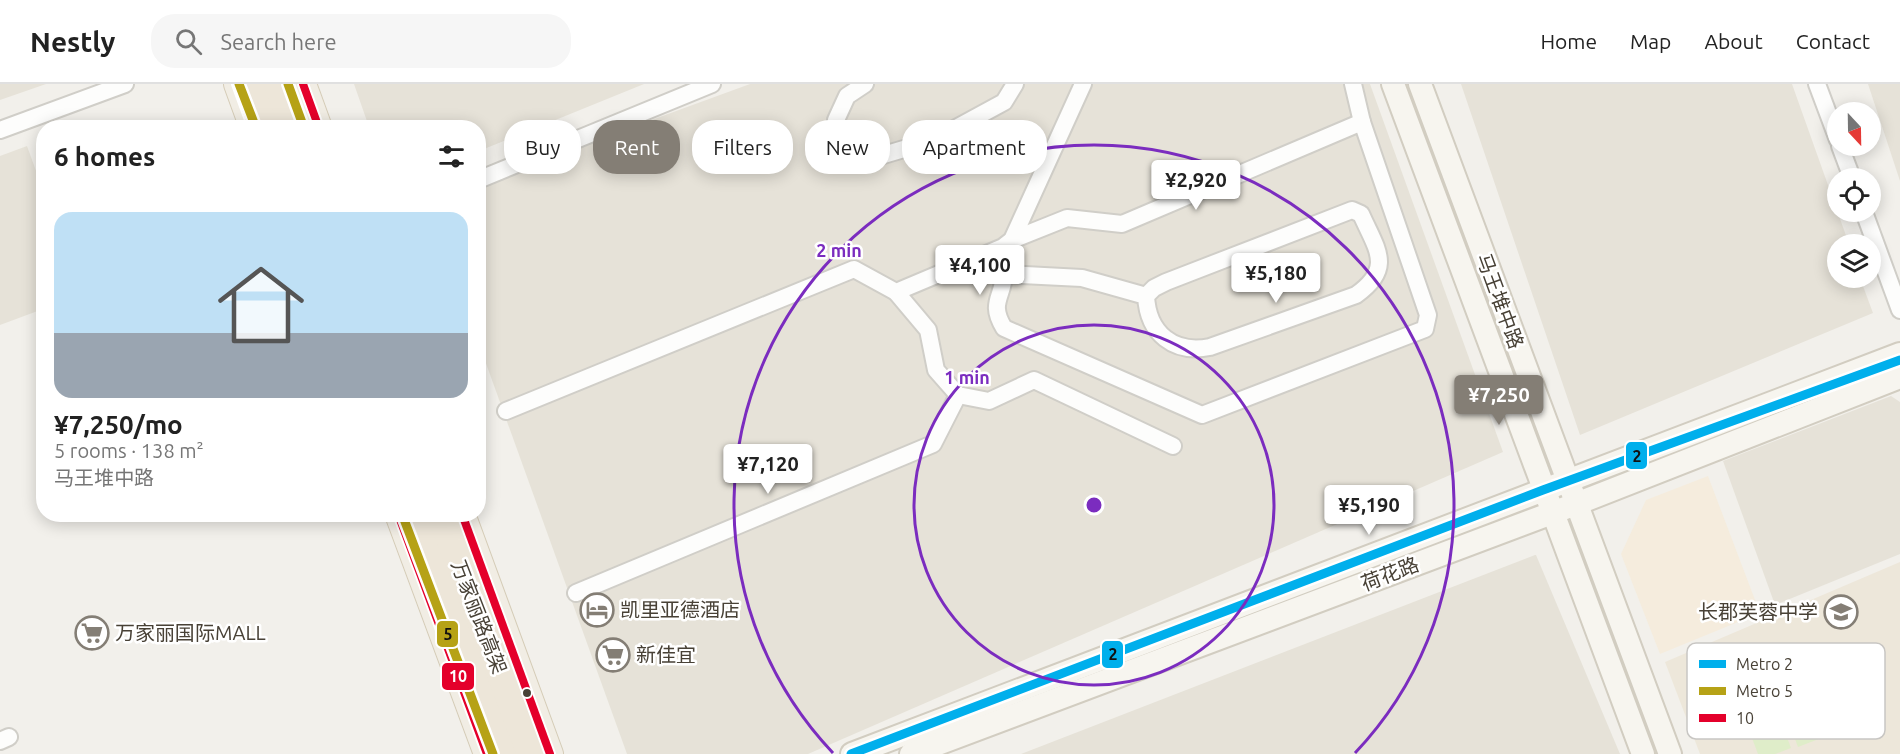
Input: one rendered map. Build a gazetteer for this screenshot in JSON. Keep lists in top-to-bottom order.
{
  "streets": {
    "highway": ["万家丽路高架"],
    "main road": ["马王堆中路", "荷花路"]
  },
  "crossings": [
    ["马王堆中路", "荷花路"]
  ],
  "places": {
    "hotel": ["凯里亚德酒店"],
    "school or university": ["长郡芙蓉中学"],
    "supermarket": ["万家丽国际MALL", "新佳宜"]
  },
  "lines": ["metro line 5", "transit line 10", "metro line 2"],
  "legend": ["Metro 2", "Metro 5", "10"],
  "north": "bottom",
  "page": {
    "header": "Nestly",
    "search": "Search here",
    "nav": [
      "Home",
      "Map",
      "About",
      "Contact"
    ],
    "chip": [
      "Buy",
      "Rent",
      "Filters",
      "New",
      "Apartment"
    ],
    "heading": "6 homes",
    "price": [
      "¥2,920",
      "¥4,100",
      "¥5,180",
      "¥7,250",
      "¥7,120",
      "¥5,190"
    ],
    "list": [
      {
        "name": "¥7,250/mo",
        "note": "5 rooms · 138 m² · 马王堆中路"
      }
    ]
  },
  "rings": ["2 min", "1 min"]
}
